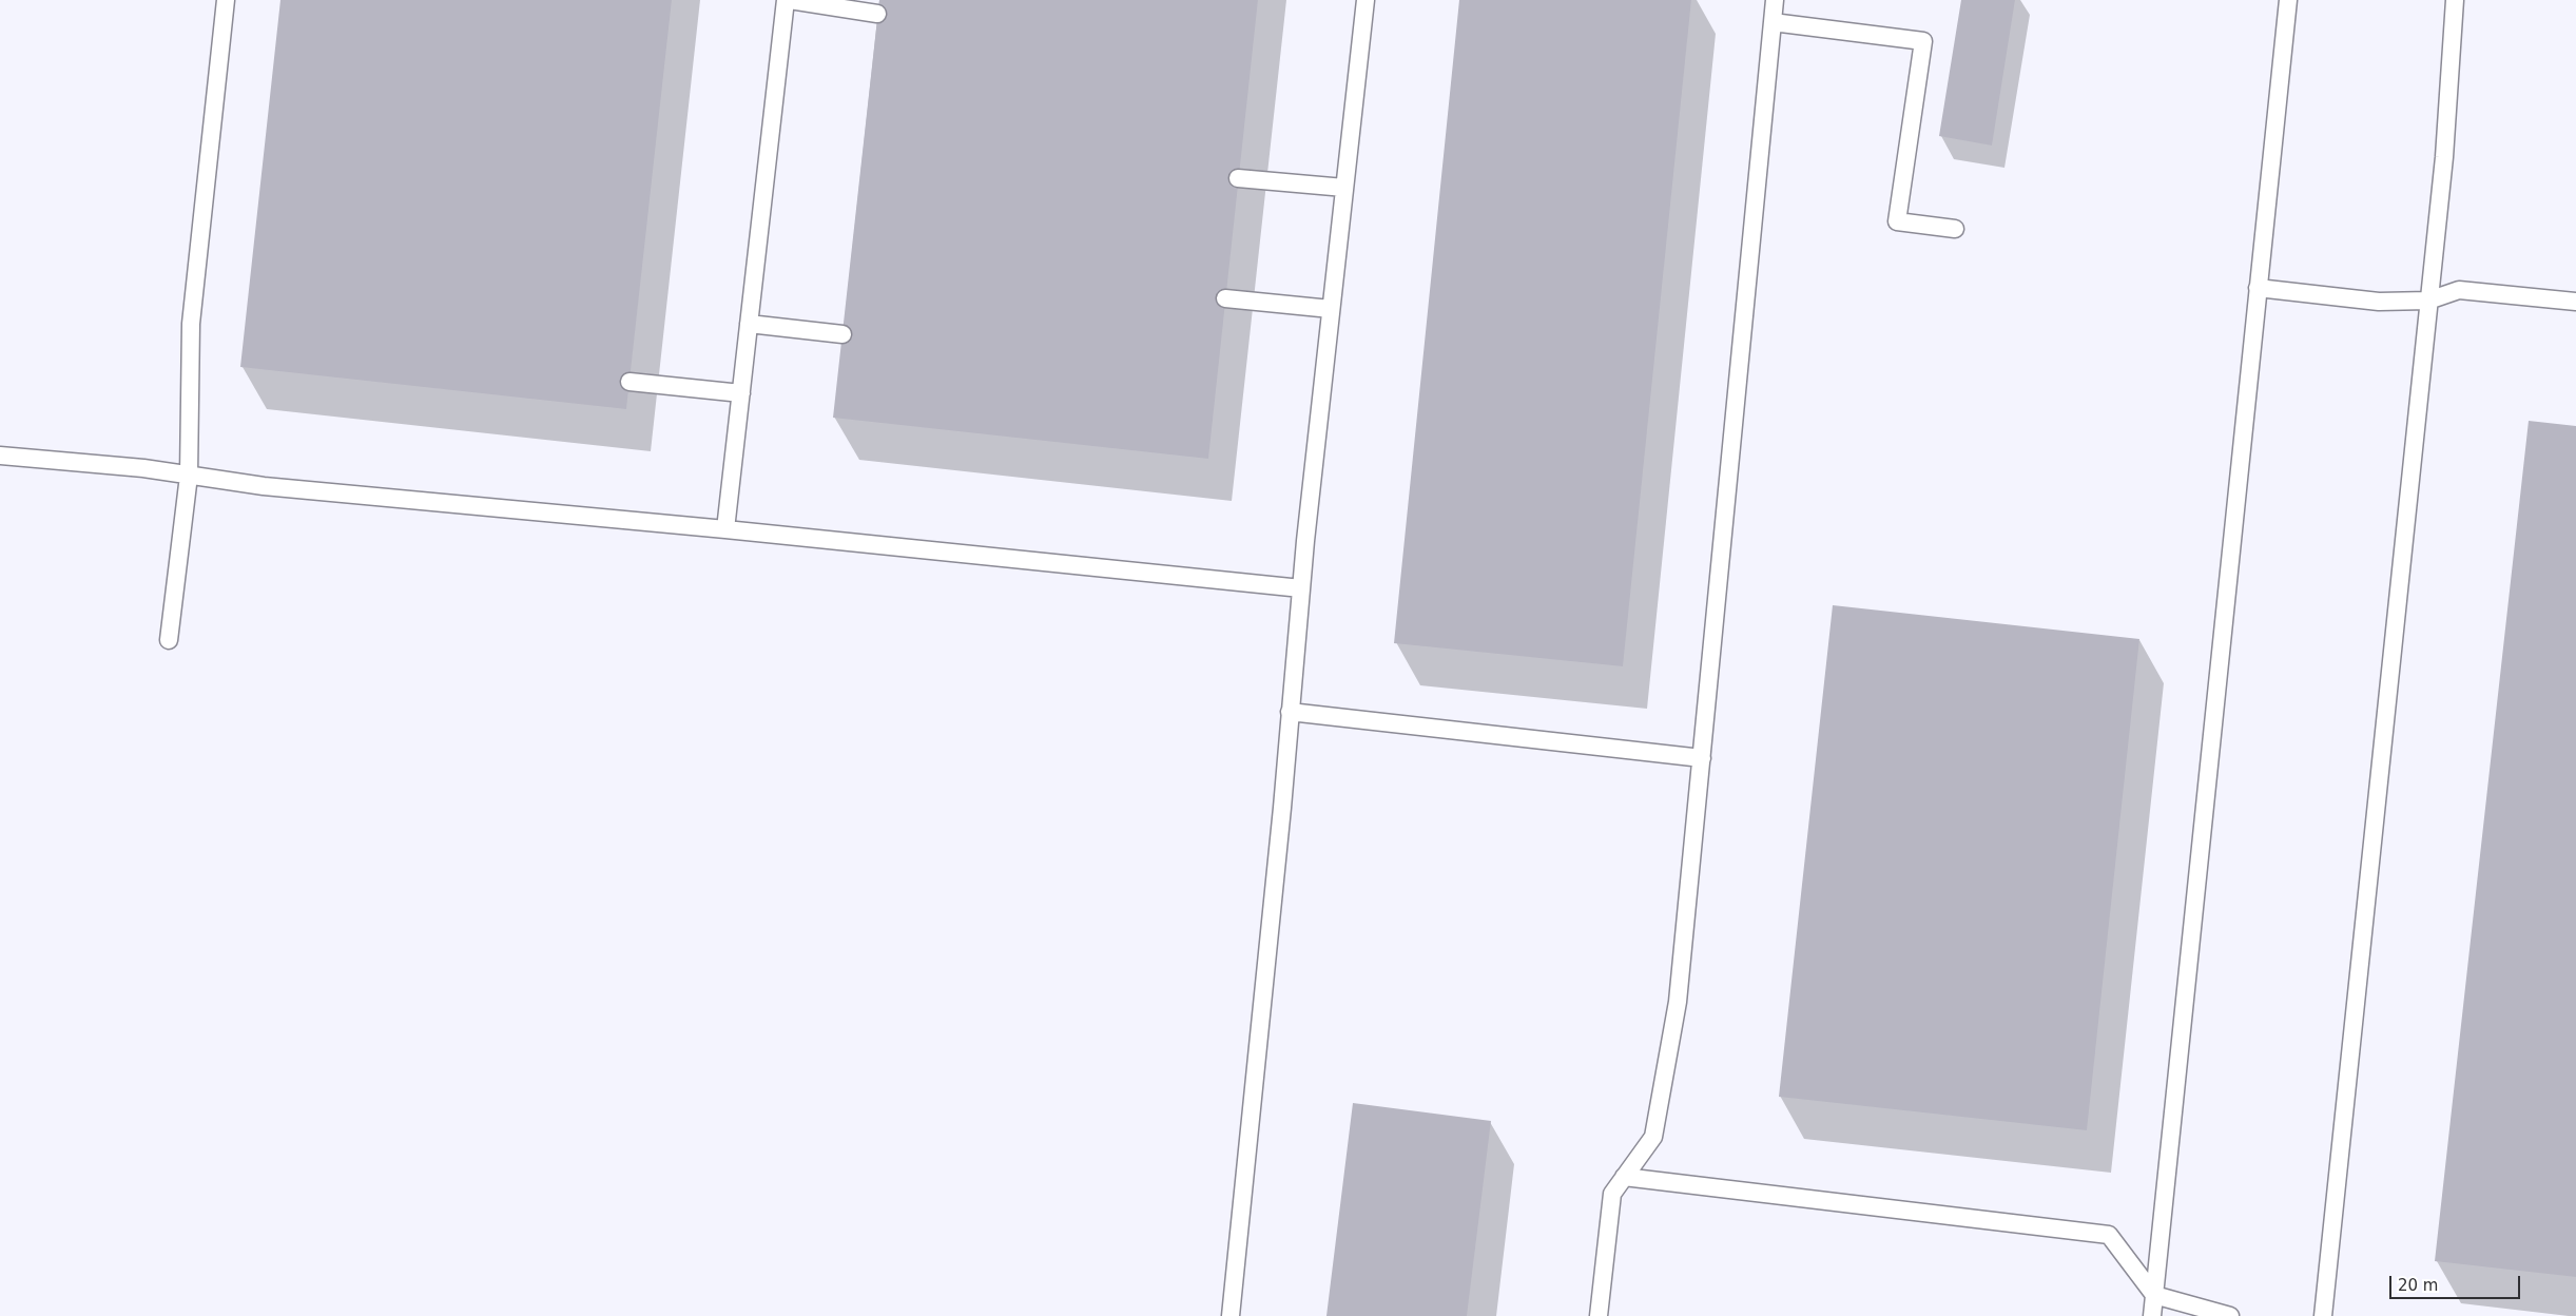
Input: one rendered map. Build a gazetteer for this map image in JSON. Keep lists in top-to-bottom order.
{
  "scale_bar": "20 m"
}
